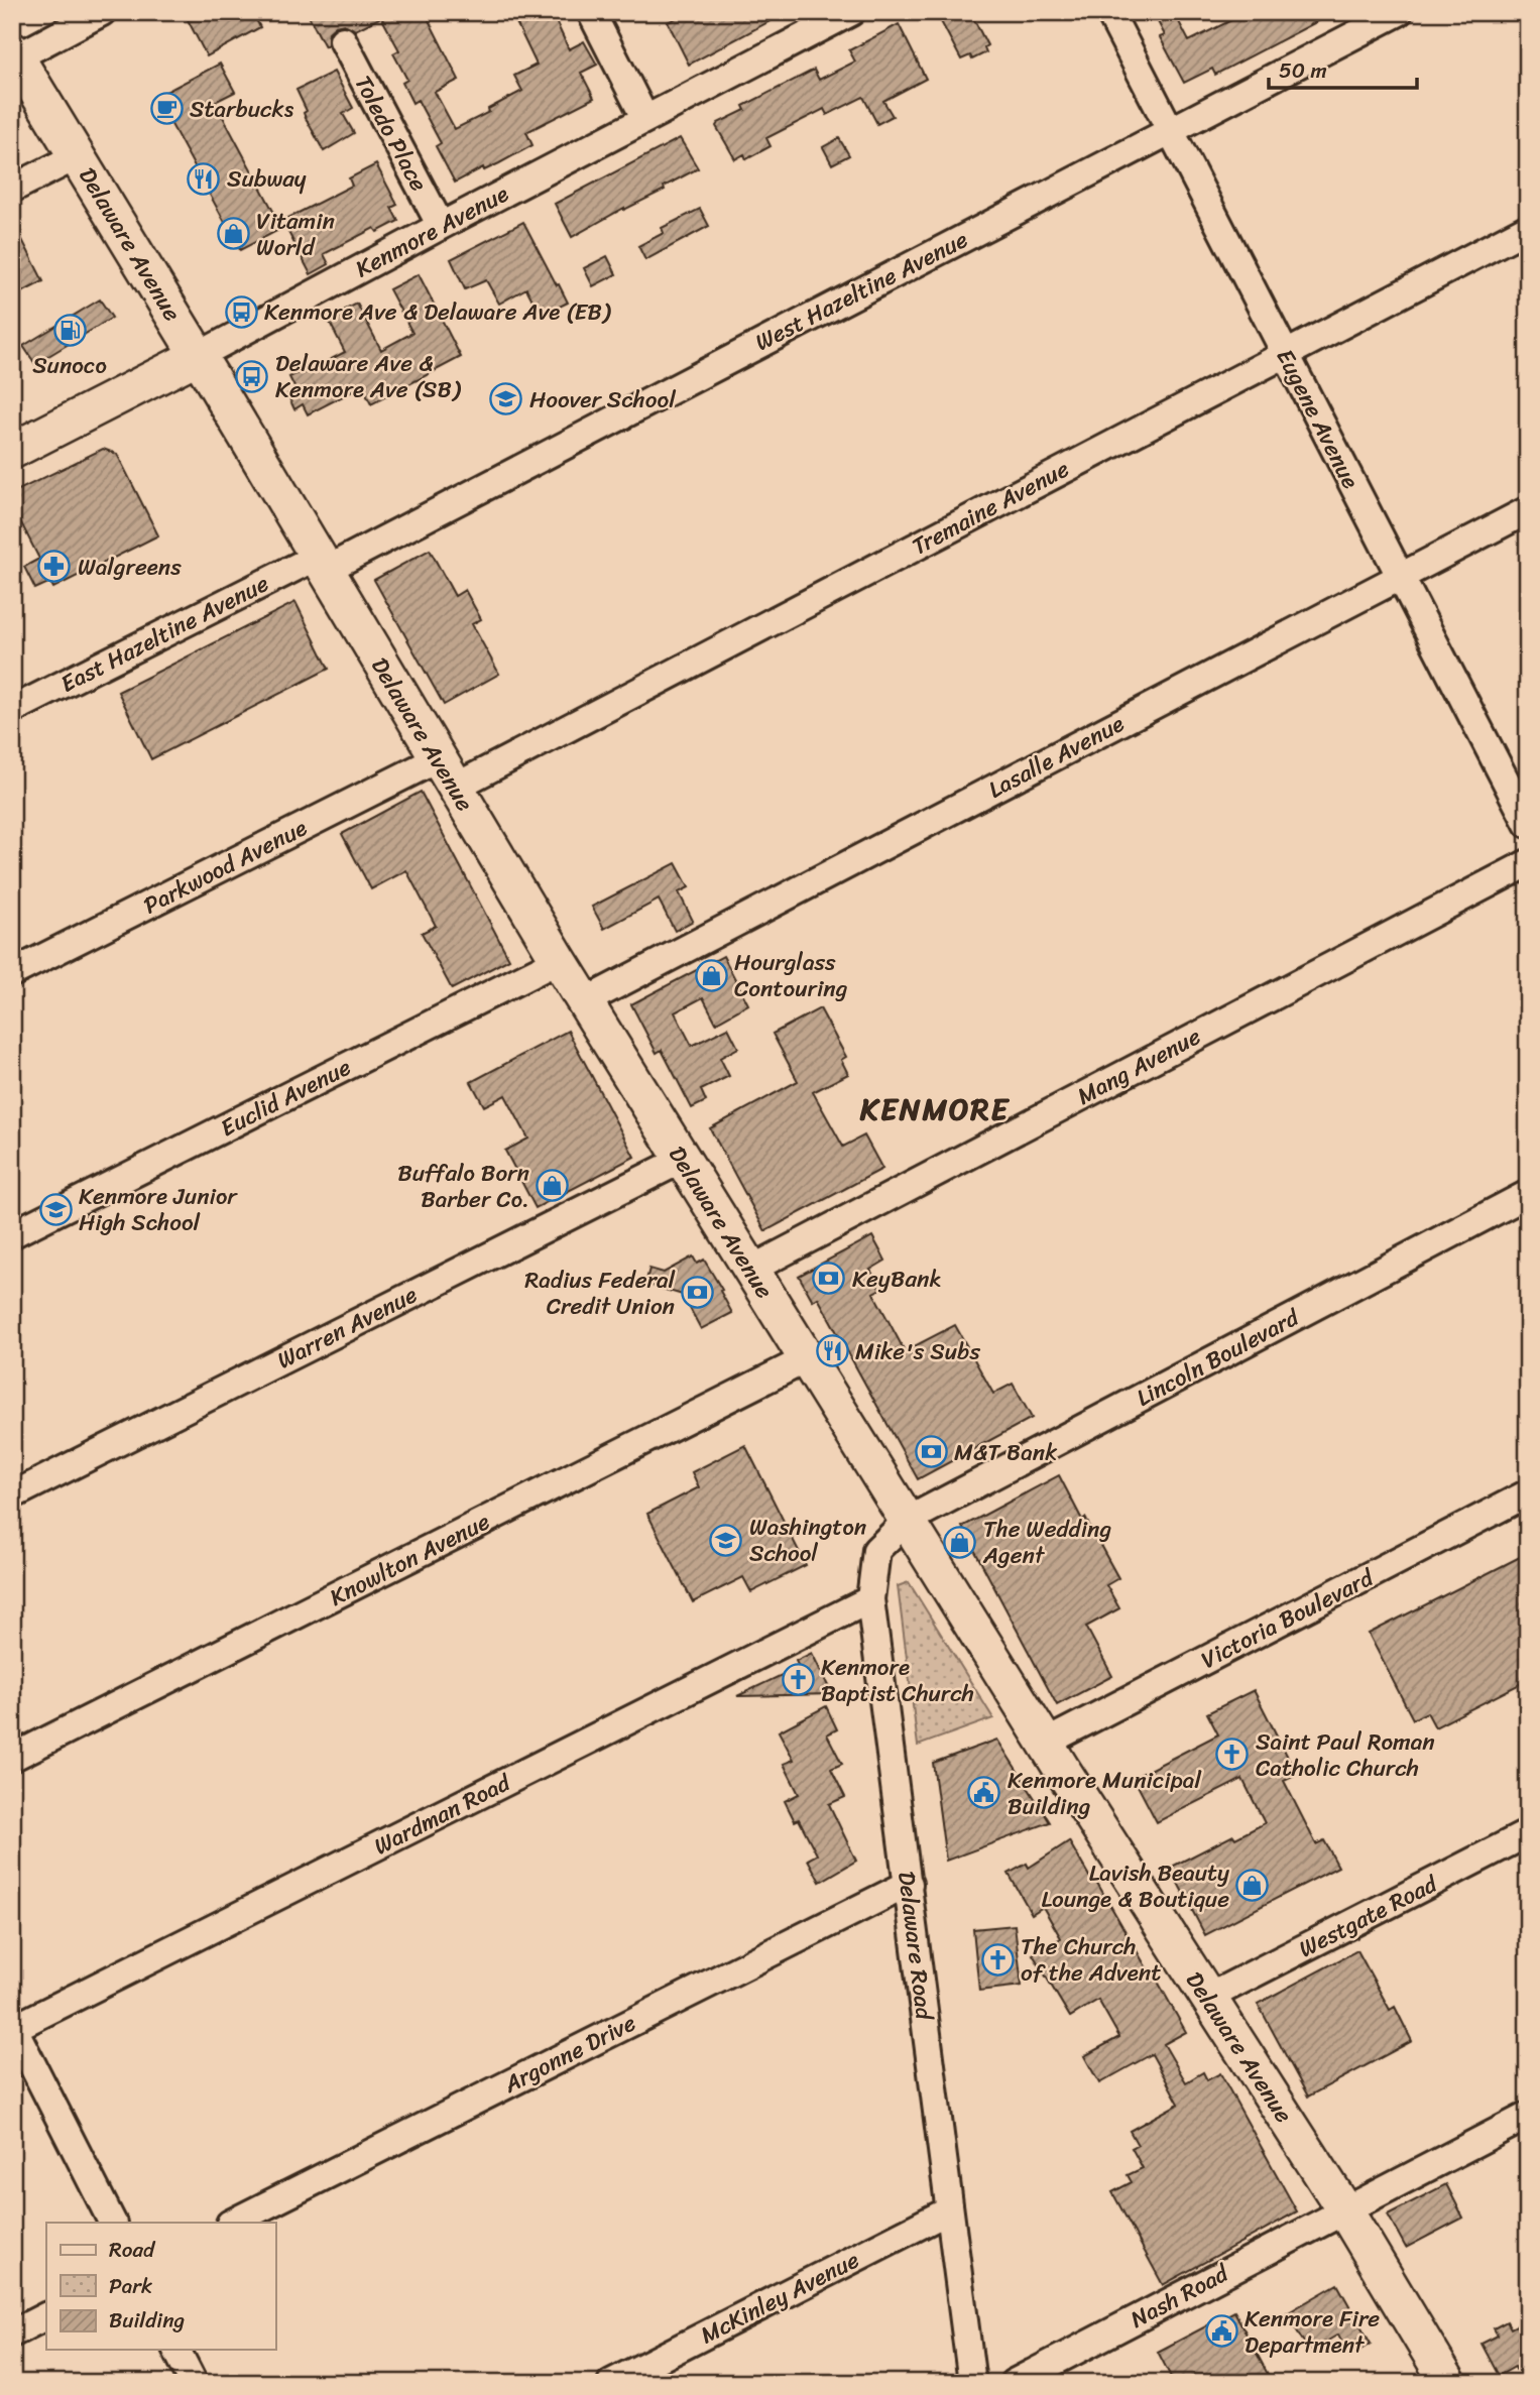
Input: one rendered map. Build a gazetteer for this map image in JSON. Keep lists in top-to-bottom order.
{
  "streets": {
    "main road": ["Kenmore Avenue", "Delaware Avenue"],
    "street": [
      "Toledo Place",
      "West Hazeltine Avenue",
      "Eugene Avenue",
      "Tremaine Avenue",
      "East Hazeltine Avenue",
      "Lasalle Avenue",
      "Parkwood Avenue",
      "Mang Avenue",
      "Euclid Avenue",
      "Warren Avenue",
      "Lincoln Boulevard",
      "Knowlton Avenue",
      "Victoria Boulevard",
      "Wardman Road",
      "Westgate Road",
      "Delaware Road",
      "Argonne Drive",
      "Nash Road",
      "McKinley Avenue"
    ]
  },
  "crossings": [
    ["Toledo Place", "Kenmore Avenue"],
    ["Kenmore Avenue", "Delaware Avenue"],
    ["Delaware Avenue", "West Hazeltine Avenue"],
    ["Delaware Avenue", "Tremaine Avenue"],
    ["Delaware Avenue", "East Hazeltine Avenue"],
    ["Delaware Avenue", "Lasalle Avenue"],
    ["Delaware Avenue", "Parkwood Avenue"],
    ["Delaware Avenue", "Mang Avenue"],
    ["Delaware Avenue", "Euclid Avenue"],
    ["Delaware Avenue", "Warren Avenue"],
    ["Delaware Avenue", "Lincoln Boulevard"],
    ["Delaware Avenue", "Knowlton Avenue"],
    ["Delaware Avenue", "Victoria Boulevard"],
    ["Delaware Avenue", "Westgate Road"],
    ["Delaware Avenue", "Delaware Road"],
    ["Delaware Avenue", "Nash Road"],
    ["West Hazeltine Avenue", "Eugene Avenue"],
    ["West Hazeltine Avenue", "East Hazeltine Avenue"],
    ["Eugene Avenue", "Tremaine Avenue"],
    ["Eugene Avenue", "Lasalle Avenue"],
    ["Tremaine Avenue", "Parkwood Avenue"],
    ["Lincoln Boulevard", "Delaware Road"],
    ["Wardman Road", "Delaware Road"],
    ["Delaware Road", "Argonne Drive"],
    ["Delaware Road", "McKinley Avenue"]
  ],
  "districts": ["KENMORE"],
  "places": {
    "cafe": ["Starbucks"],
    "restaurant": ["Subway", "Mike's Subs"],
    "shop": [
      "Vitamin World",
      "Hourglass Contouring",
      "Buffalo Born Barber Co.",
      "The Wedding Agent",
      "Lavish Beauty Lounge & Boutique"
    ],
    "bus stop": ["Kenmore Ave & Delaware Ave (EB)", "Delaware Ave & Kenmore Ave (SB)"],
    "fuel station": ["Sunoco"],
    "school or university": ["Hoover School", "Kenmore Junior High School", "Washington School"],
    "pharmacy": ["Walgreens"],
    "bank": ["KeyBank", "Radius Federal Credit Union", "M&T Bank"],
    "church": ["Kenmore Baptist Church", "Saint Paul Roman Catholic Church", "The Church of the Advent"],
    "public building": ["Kenmore Municipal Building", "Kenmore Fire Department"]
  },
  "legend": ["Road", "Park", "Building"],
  "scale_bar": "50 m"
}
